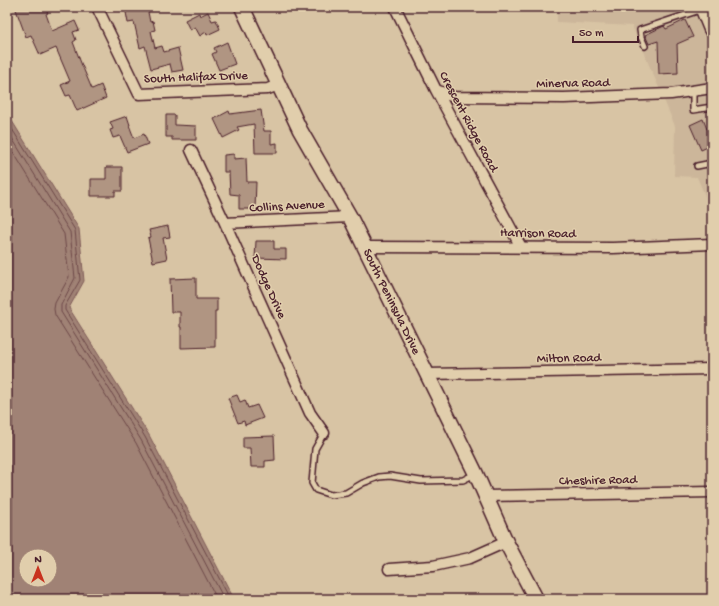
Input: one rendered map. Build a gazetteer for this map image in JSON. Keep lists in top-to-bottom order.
{
  "streets": {
    "main road": ["South Peninsula Drive"],
    "street": [
      "South Halifax Drive",
      "Minerva Road",
      "Crescent Ridge Road",
      "Collins Avenue",
      "Harrison Road",
      "Dodge Drive",
      "Milton Road",
      "Cheshire Road"
    ]
  },
  "crossings": [
    ["South Halifax Drive", "South Peninsula Drive"],
    ["Minerva Road", "Crescent Ridge Road"],
    ["Crescent Ridge Road", "Harrison Road"],
    ["Collins Avenue", "Dodge Drive"],
    ["Collins Avenue", "South Peninsula Drive"],
    ["Harrison Road", "South Peninsula Drive"],
    ["South Peninsula Drive", "Milton Road"],
    ["South Peninsula Drive", "Cheshire Road"]
  ],
  "scale_bar": "50 m",
  "north": "top"
}
